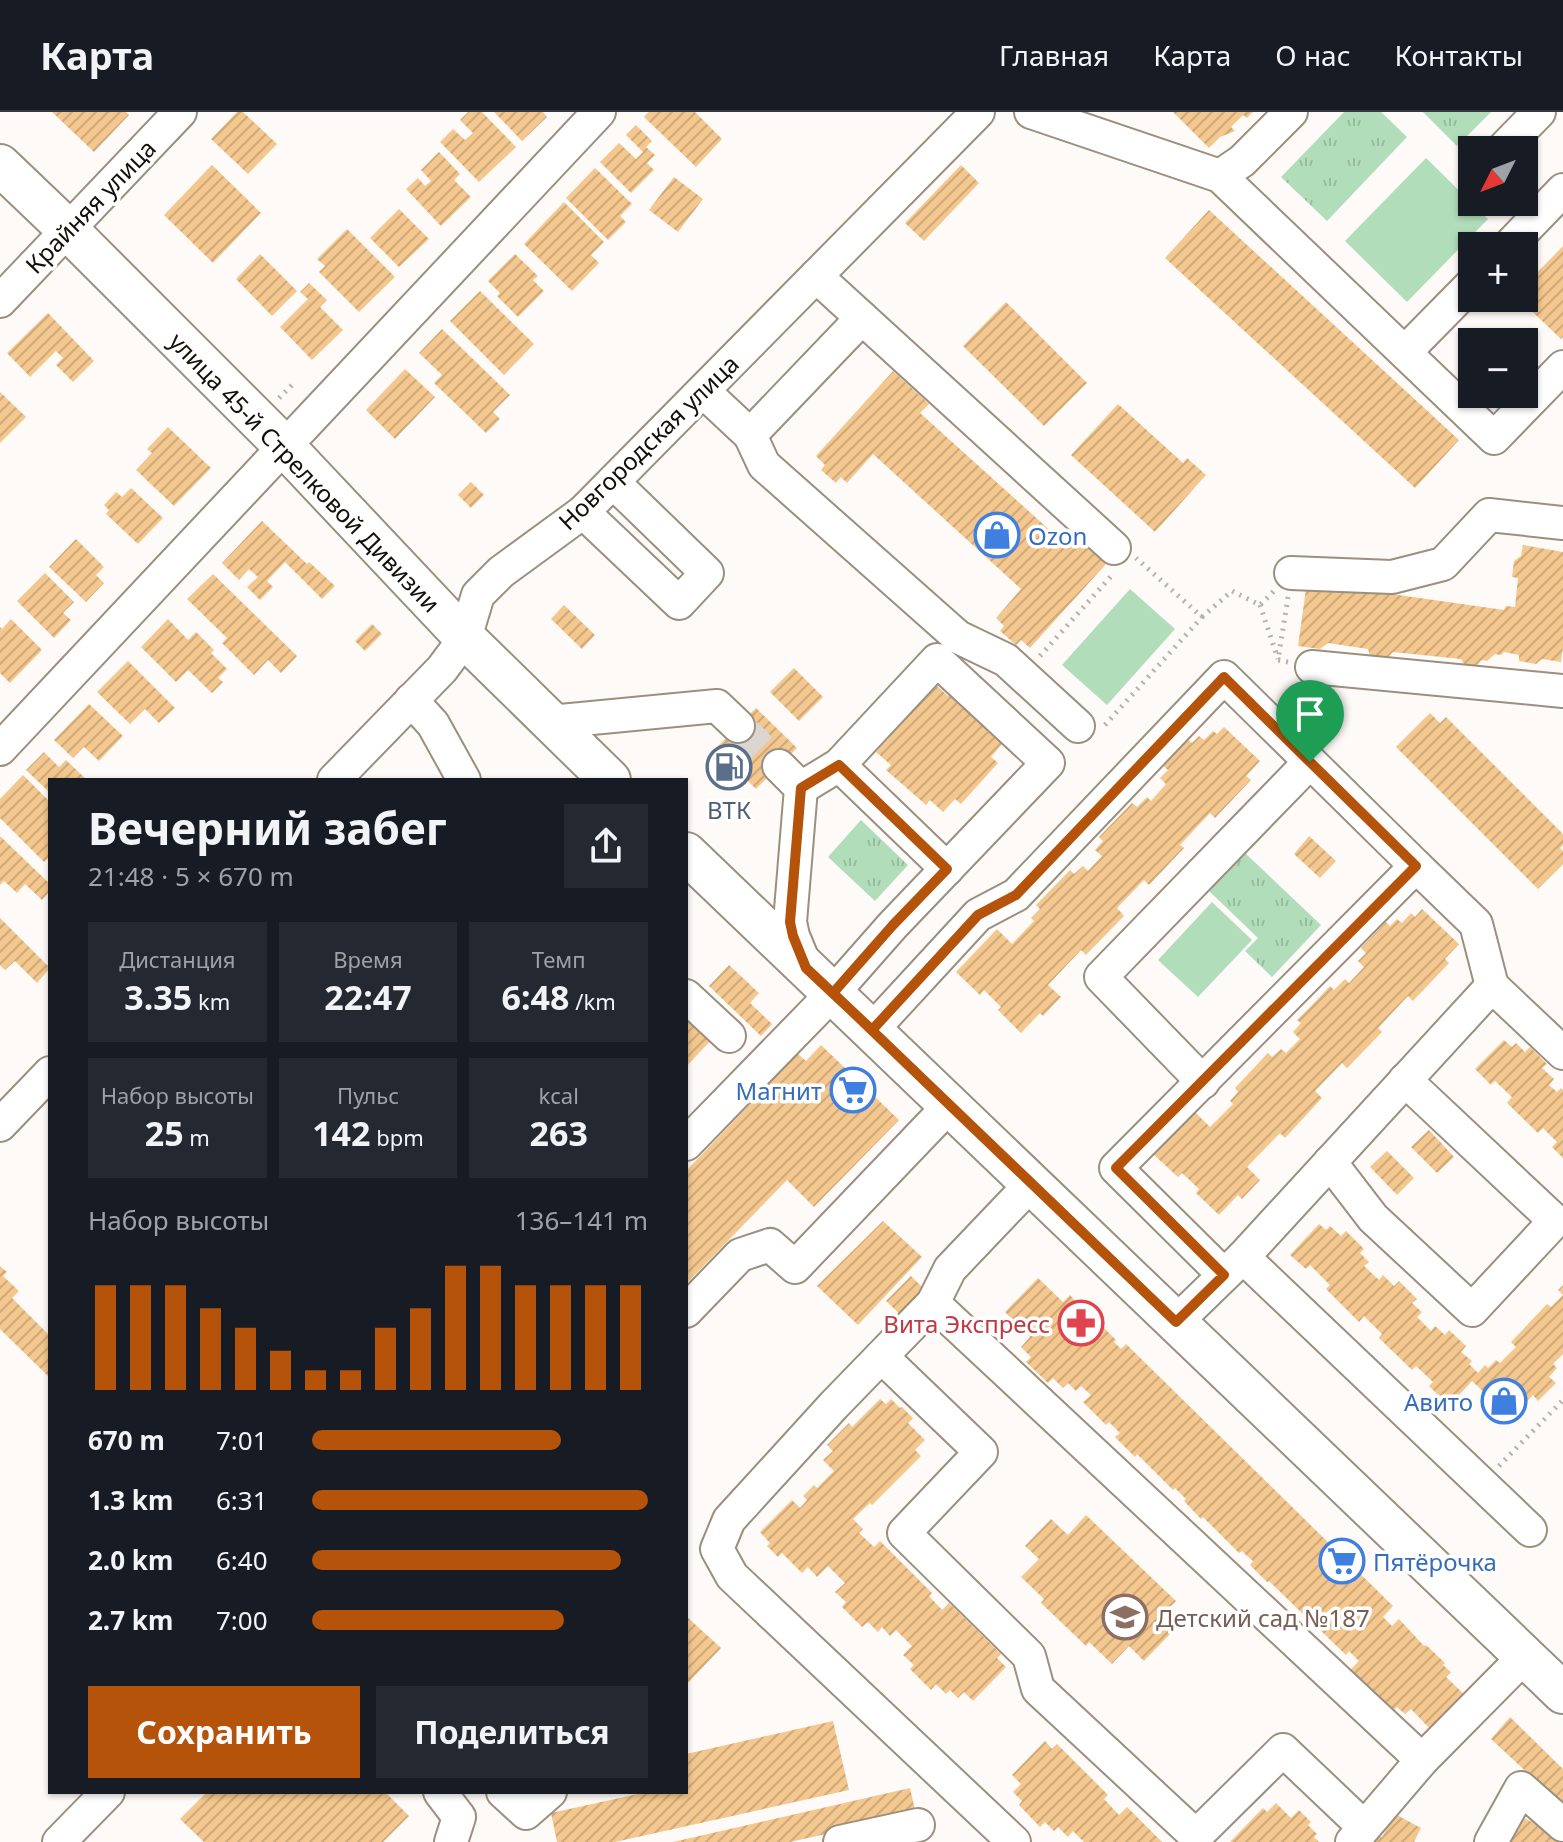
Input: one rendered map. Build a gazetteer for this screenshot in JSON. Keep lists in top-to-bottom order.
{
  "streets": {
    "main road": ["улица 45-й Стрелковой Дивизии"],
    "street": ["Крайняя улица", "Новгородская улица"]
  },
  "crossings": [
    ["Крайняя улица", "улица 45-й Стрелковой Дивизии"],
    ["Новгородская улица", "улица 45-й Стрелковой Дивизии"]
  ],
  "places": {
    "shop": ["Ozon", "Авито"],
    "fuel station": ["ВТК"],
    "supermarket": ["Магнит", "Пятёрочка"],
    "pharmacy": ["Вита Экспресс"],
    "school or university": ["Детский сад №187"]
  },
  "north": "bottom left",
  "page": {
    "header": "Карта",
    "nav": [
      "Главная",
      "Карта",
      "О нас",
      "Контакты"
    ],
    "map_buttons": ["+", "−"],
    "heading": ["Вечерний забег", "21:48 · 5 × 670 m"],
    "stats": [
      ["Дистанция", "3.35 km"],
      ["Время", "22:47"],
      ["Темп", "6:48 /km"],
      ["Набор высоты", "25 m"],
      ["Пульс", "142 bpm"],
      ["kcal", "263"]
    ],
    "chart": ["Набор высоты", "136–141 m"],
    "list": [
      {
        "name": "670 m",
        "note": "7:01"
      },
      {
        "name": "1.3 km",
        "note": "6:31"
      },
      {
        "name": "2.0 km",
        "note": "6:40"
      },
      {
        "name": "2.7 km",
        "note": "7:00"
      }
    ],
    "buttons": ["Сохранить", "Поделиться"]
  }
}
